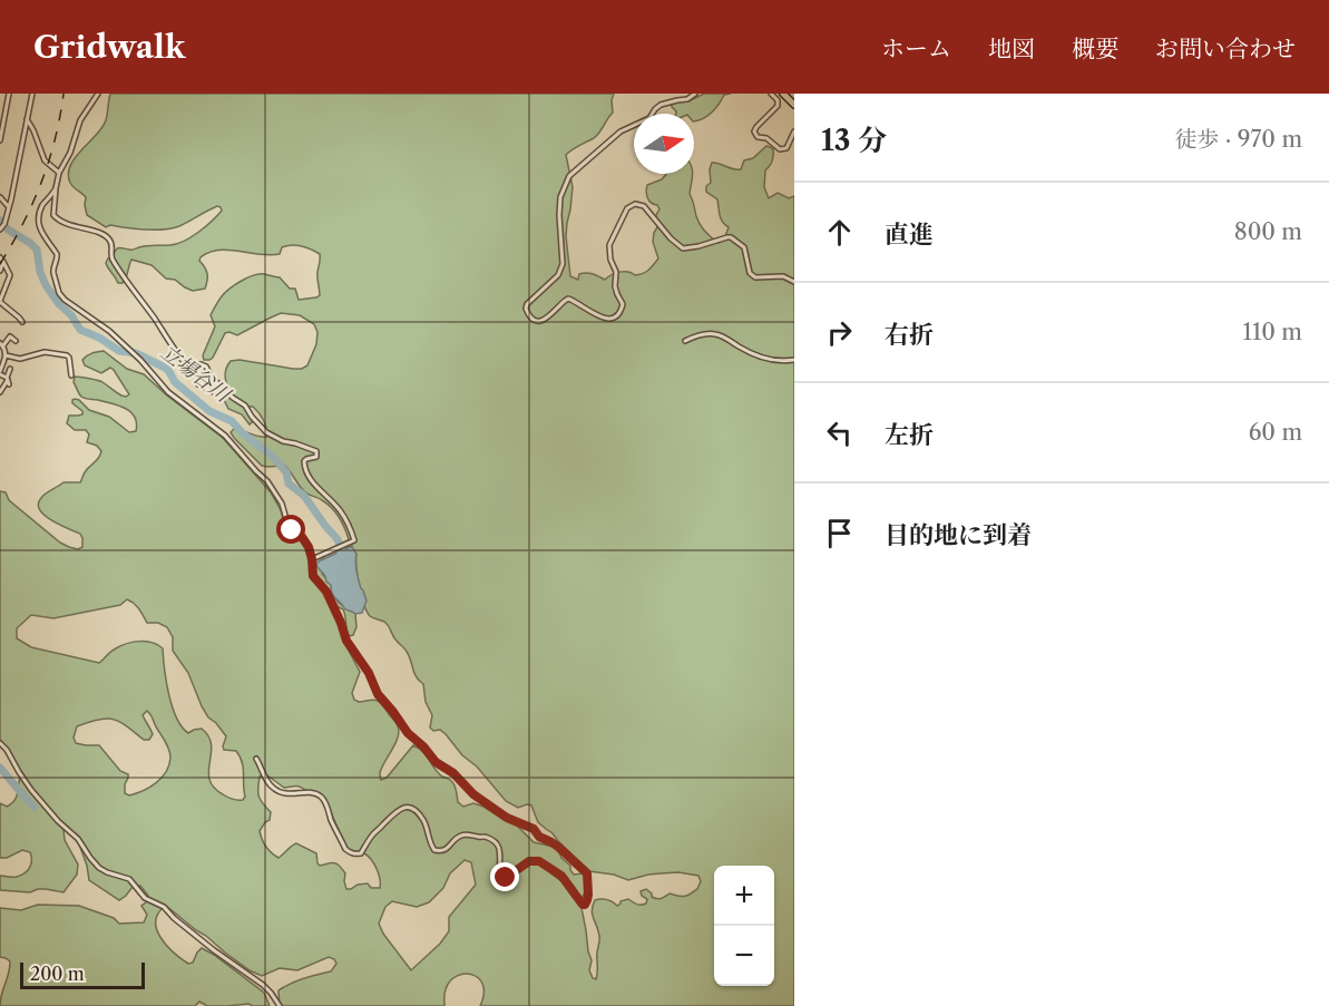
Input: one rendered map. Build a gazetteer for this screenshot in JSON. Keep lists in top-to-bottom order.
{
  "water": ["立場谷川"],
  "scale_bar": "200 m",
  "north": "right",
  "page": {
    "header": "Gridwalk",
    "nav": [
      "ホーム",
      "地図",
      "概要",
      "お問い合わせ"
    ],
    "heading": ["13 分", "徒歩 · 970 m"],
    "list": [
      ["直進", "800 m"],
      ["右折", "110 m"],
      ["左折", "60 m"],
      "目的地に到着"
    ],
    "map_buttons": ["+", "−"],
    "scale": "200 m"
  }
}
